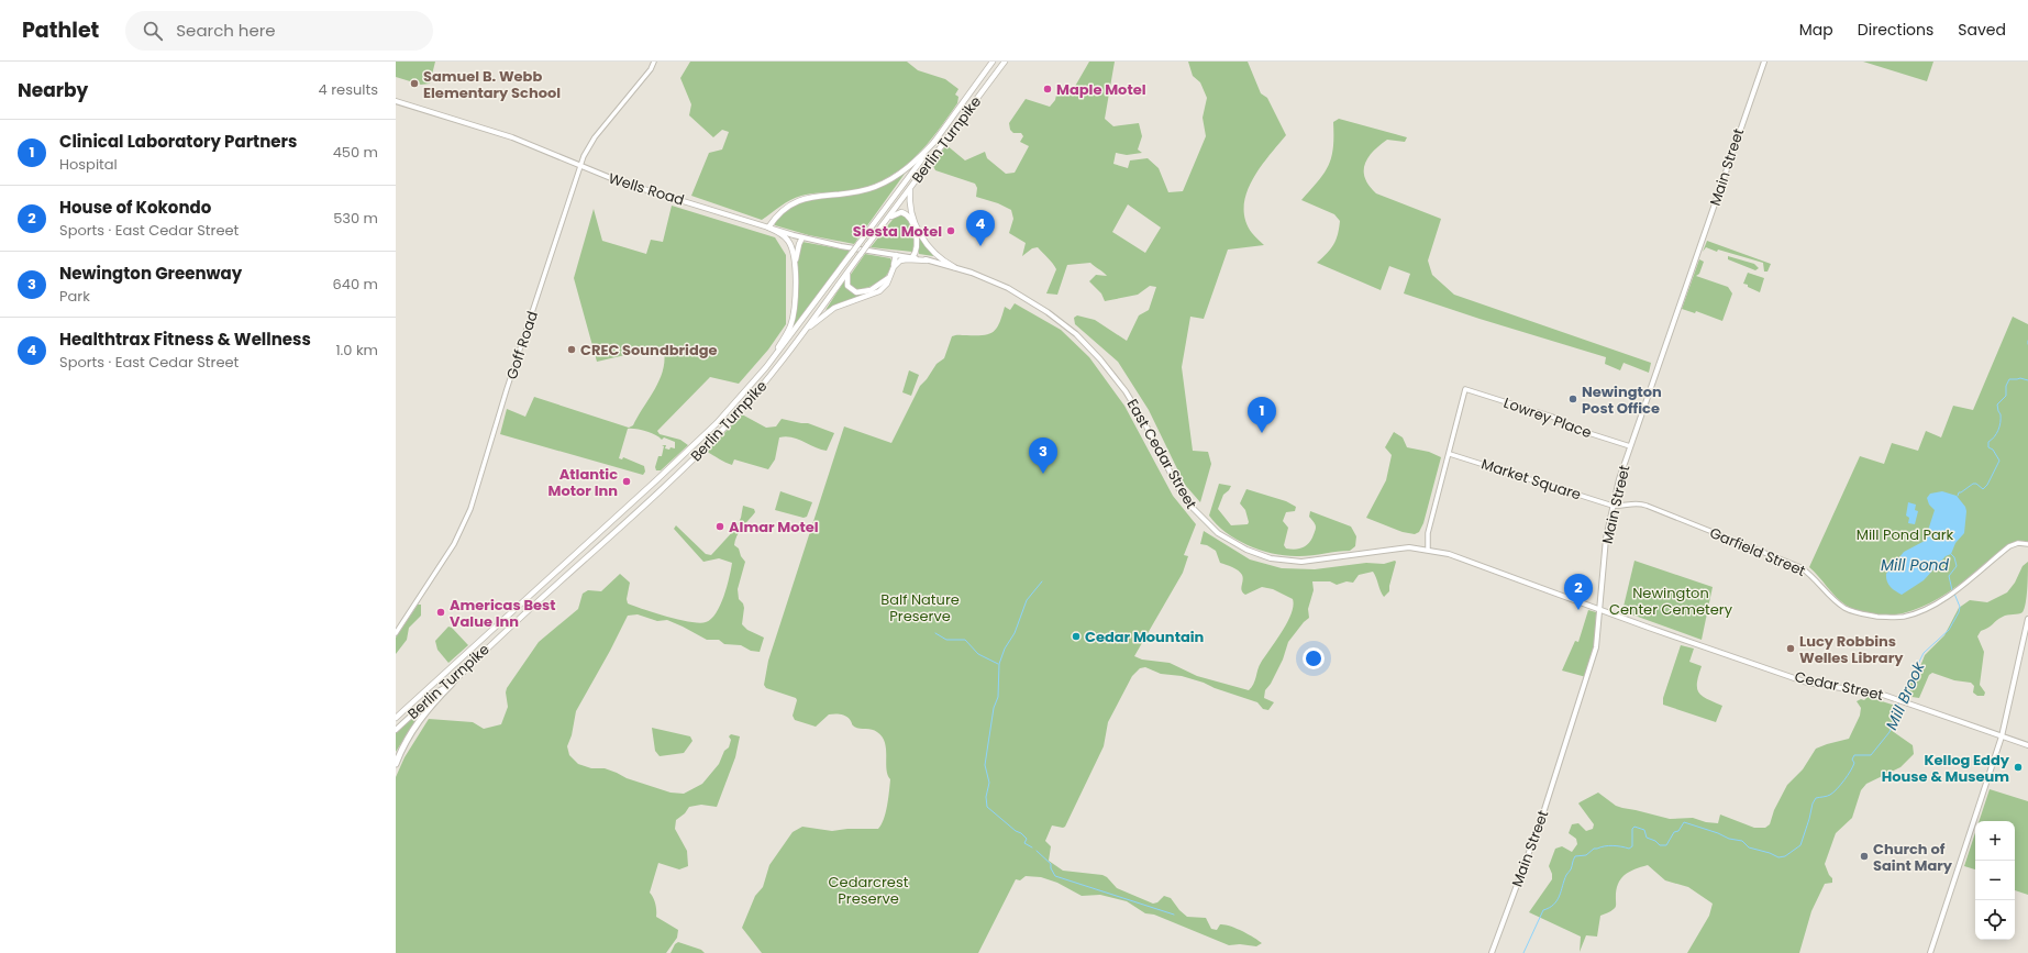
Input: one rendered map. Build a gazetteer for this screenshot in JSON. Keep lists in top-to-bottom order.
{
  "streets": {
    "highway": ["Berlin Turnpike"],
    "main road": [
      "Main Street",
      "Wells Road",
      "East Cedar Street",
      "Cedar Street"
    ],
    "street": [
      "Goff Road",
      "Lowrey Place",
      "Market Square",
      "Garfield Street"
    ]
  },
  "crossings": [
    ["Main Street", "Lowrey Place"],
    ["Main Street", "East Cedar Street"],
    ["Main Street", "Market Square"],
    ["Main Street", "Garfield Street"],
    ["Main Street", "Cedar Street"],
    ["Wells Road", "Goff Road"],
    ["Wells Road", "East Cedar Street"],
    ["Lowrey Place", "Market Square"],
    ["East Cedar Street", "Cedar Street"],
    ["Market Square", "Garfield Street"]
  ],
  "water": ["Mill Pond", "Mill Brook"],
  "parks": [
    "Mill Pond Park",
    "Newington Center Cemetery",
    "Balf Nature Preserve",
    "Cedarcrest Preserve"
  ],
  "places": [
    "Samuel B. Webb Elementary School",
    "Maple Motel",
    "Siesta Motel",
    "CREC Soundbridge",
    "Newington Post Office",
    "Atlantic Motor Inn",
    "Almar Motel",
    "Americas Best Value Inn",
    "Cedar Mountain",
    "Lucy Robbins Welles Library",
    "Kellog Eddy House & Museum",
    "Church of Saint Mary"
  ],
  "page": {
    "header": "Pathlet",
    "search": "Search here",
    "nav": ["Map", "Directions", "Saved"],
    "heading": ["Nearby", "4 results"],
    "list": [
      {
        "mark": "1",
        "name": "Clinical Laboratory Partners",
        "note": "Hospital",
        "value": "450 m"
      },
      {
        "mark": "2",
        "name": "House of Kokondo",
        "note": "Sports · East Cedar Street",
        "value": "530 m"
      },
      {
        "mark": "3",
        "name": "Newington Greenway",
        "note": "Park",
        "value": "640 m"
      },
      {
        "mark": "4",
        "name": "Healthtrax Fitness & Wellness",
        "note": "Sports · East Cedar Street",
        "value": "1.0 km"
      }
    ],
    "pins": [
      "4",
      "1",
      "3",
      "2"
    ],
    "map_buttons": ["+", "−"]
  }
}
